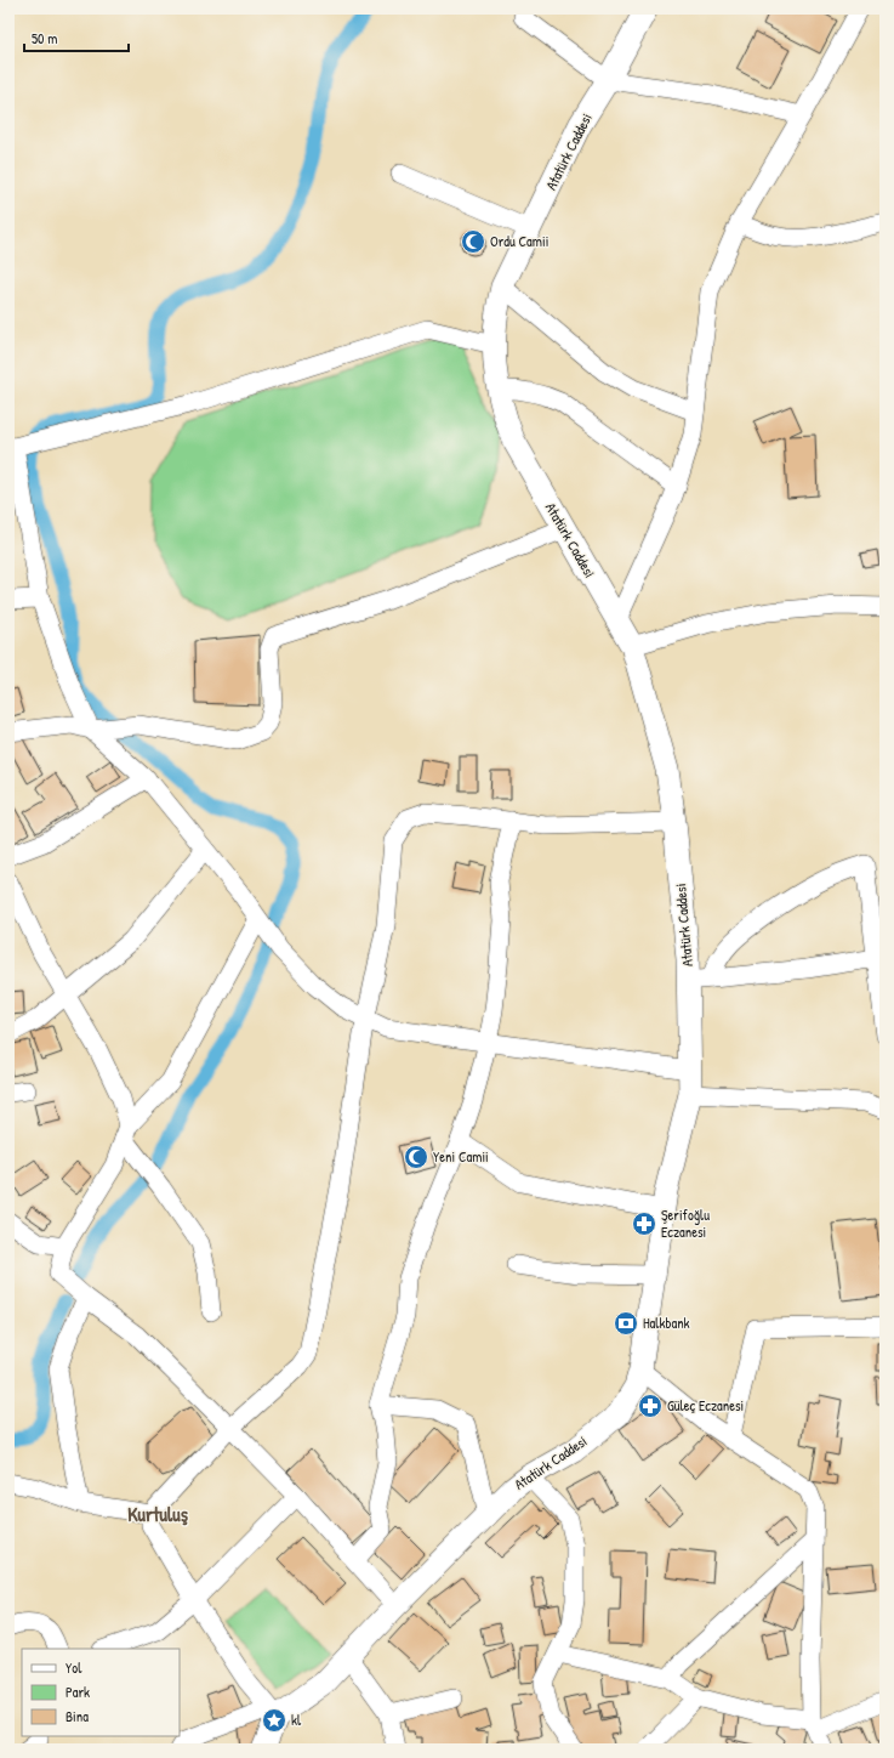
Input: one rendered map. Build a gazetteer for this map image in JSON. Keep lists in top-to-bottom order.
{
  "streets": {
    "main road": ["Atatürk Caddesi"]
  },
  "districts": ["Kurtuluş"],
  "places": {
    "mosque": ["Ordu Camii", "Yeni Camii"],
    "pharmacy": ["Şerifoğlu Eczanesi", "Güleç Eczanesi"],
    "bank": ["Halkbank"],
    "place": ["kl"]
  },
  "legend": ["Yol", "Park", "Bina"],
  "scale_bar": "50 m"
}
